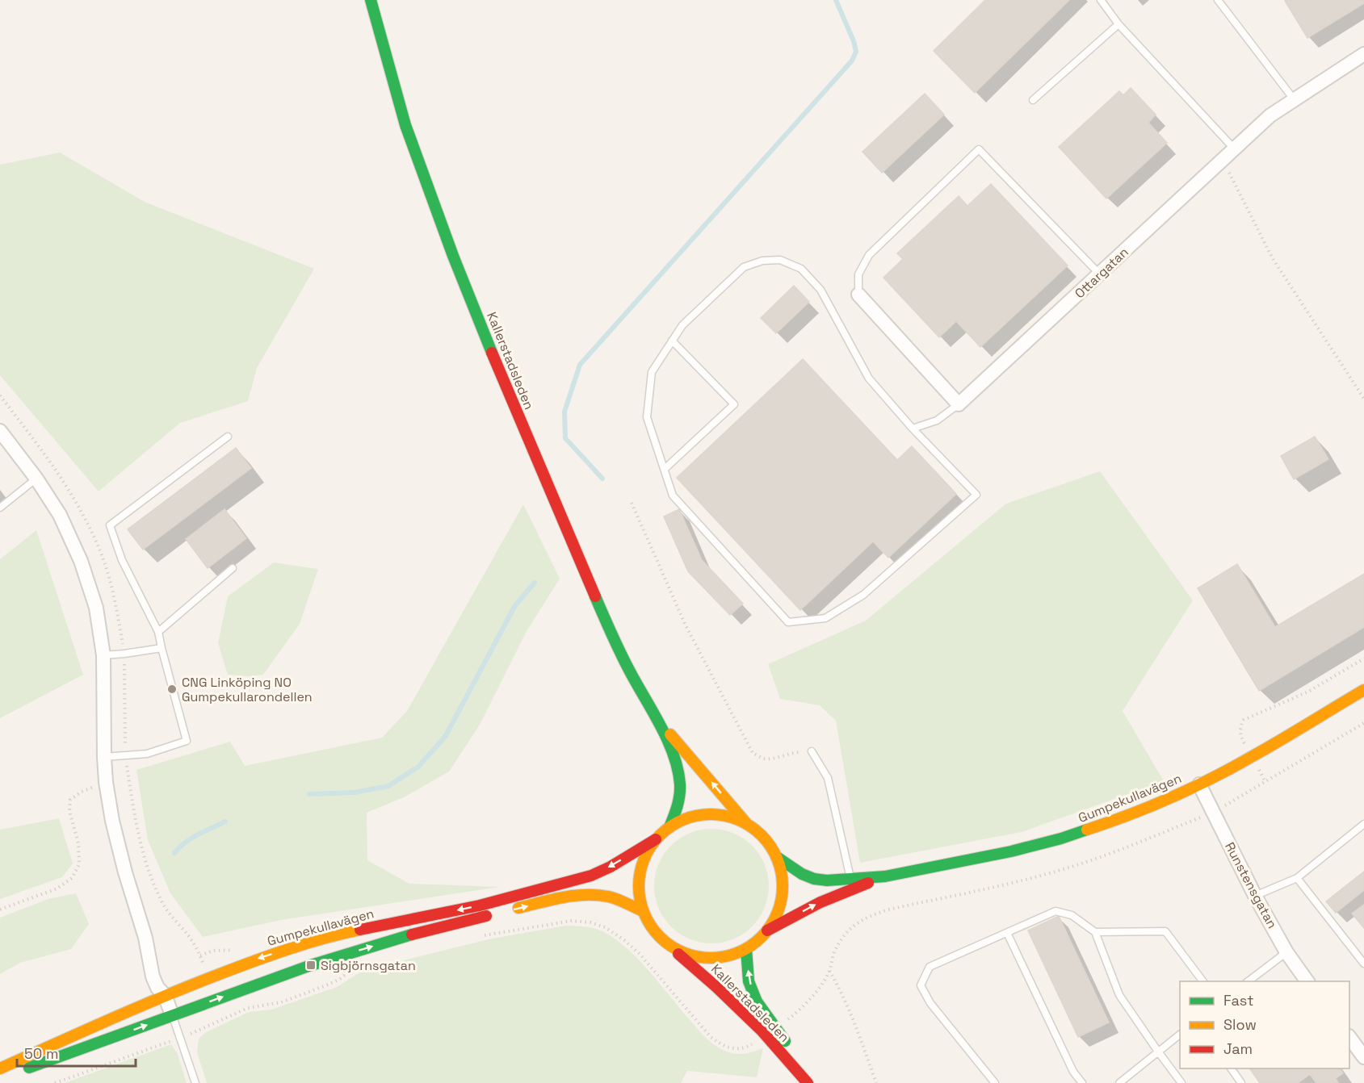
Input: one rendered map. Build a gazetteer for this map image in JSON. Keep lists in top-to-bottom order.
{
  "streets": {
    "street": [
      "Ottargatan",
      "Kallerstadsleden",
      "Gumpekullavägen",
      "Runstensgatan"
    ]
  },
  "crossings": [
    ["Kallerstadsleden", "Gumpekullavägen"],
    ["Gumpekullavägen", "Runstensgatan"]
  ],
  "places": {
    "other": ["CNG Linköping NO Gumpekullarondellen"],
    "transit": ["Sigbjörnsgatan"]
  },
  "legend": ["Fast", "Slow", "Jam"],
  "scale_bar": "50 m"
}
